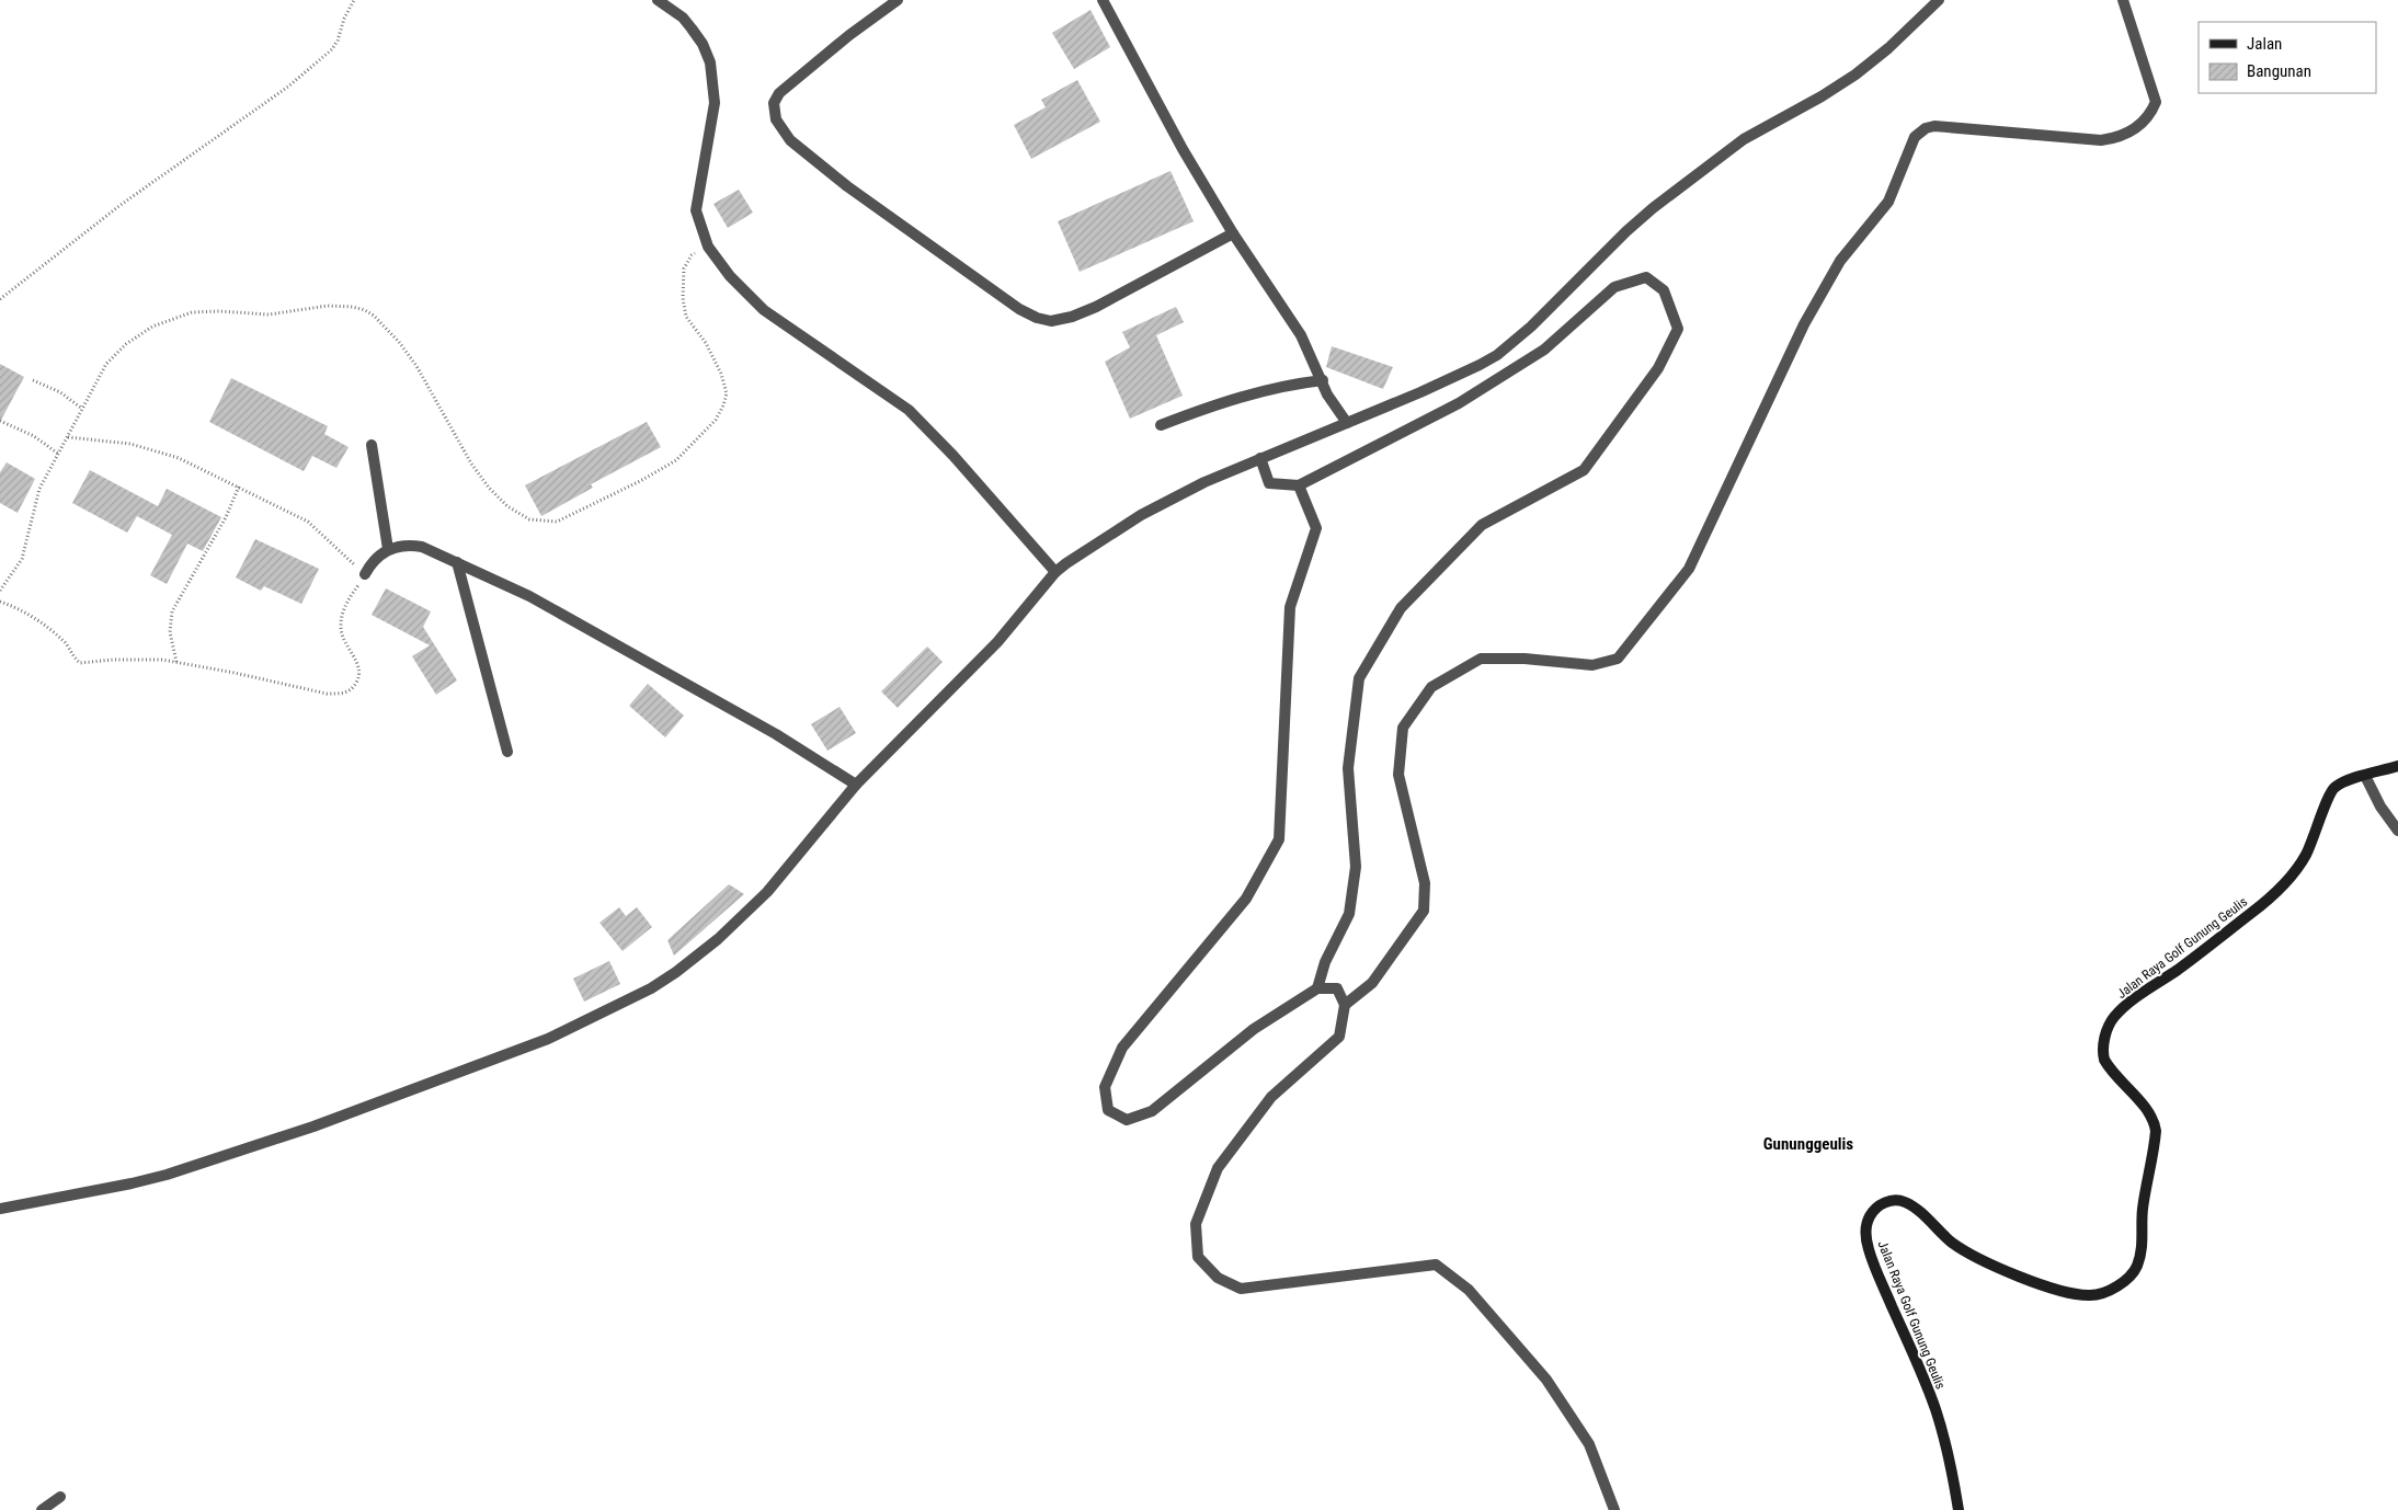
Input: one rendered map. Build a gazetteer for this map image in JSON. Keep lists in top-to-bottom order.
{
  "streets": {
    "main road": ["Jalan Raya Golf Gunung Geulis"]
  },
  "districts": ["Gununggeulis"],
  "legend": ["Jalan", "Bangunan"]
}
